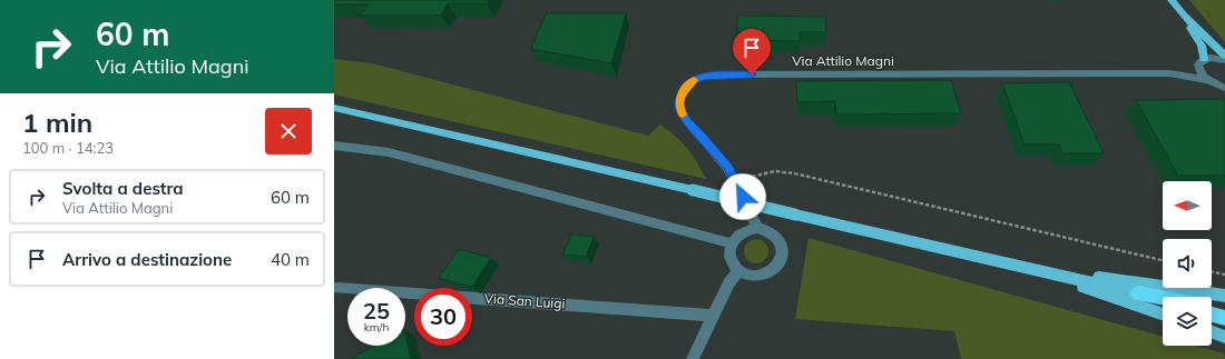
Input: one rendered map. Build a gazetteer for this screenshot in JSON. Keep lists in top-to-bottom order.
{
  "streets": {
    "street": ["Via Attilio Magni", "Via San Luigi"]
  },
  "north": "left",
  "page": {
    "turn": ["60 m", "Via Attilio Magni"],
    "heading": ["1 min", "100 m · 14:23"],
    "list": [
      {
        "name": "Svolta a destra",
        "note": "Via Attilio Magni",
        "value": "60 m"
      },
      {
        "name": "Arrivo a destinazione",
        "value": "40 m"
      }
    ],
    "speed": "25 km/h",
    "limit": "30"
  }
}
